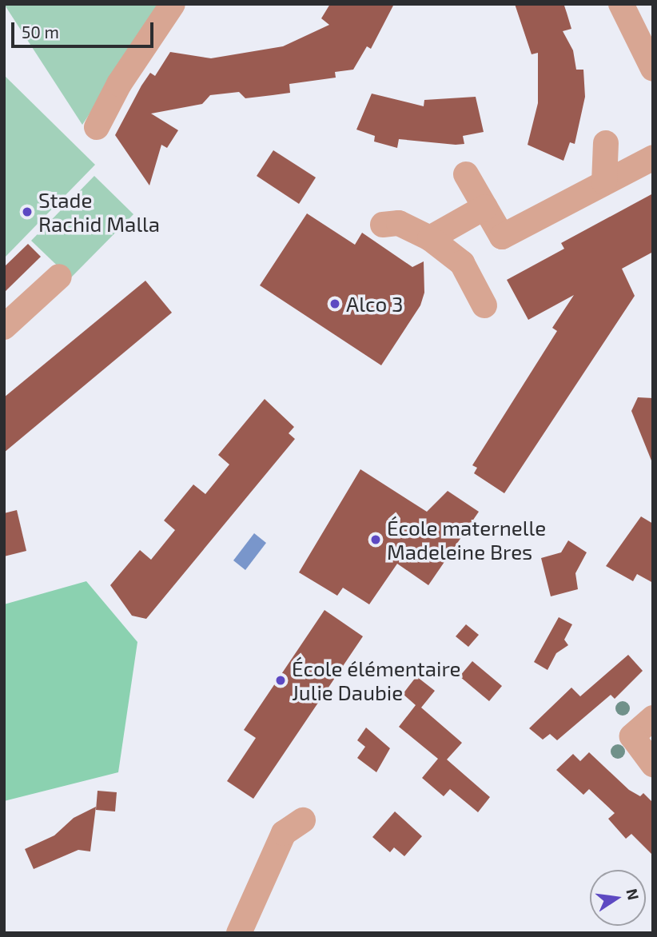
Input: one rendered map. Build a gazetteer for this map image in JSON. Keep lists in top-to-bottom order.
{
  "places": [
    "Stade Rachid Malla",
    "Alco 3",
    "École maternelle Madeleine Bres",
    "École élémentaire Julie Daubie"
  ],
  "scale_bar": "50 m",
  "north": "right"
}
